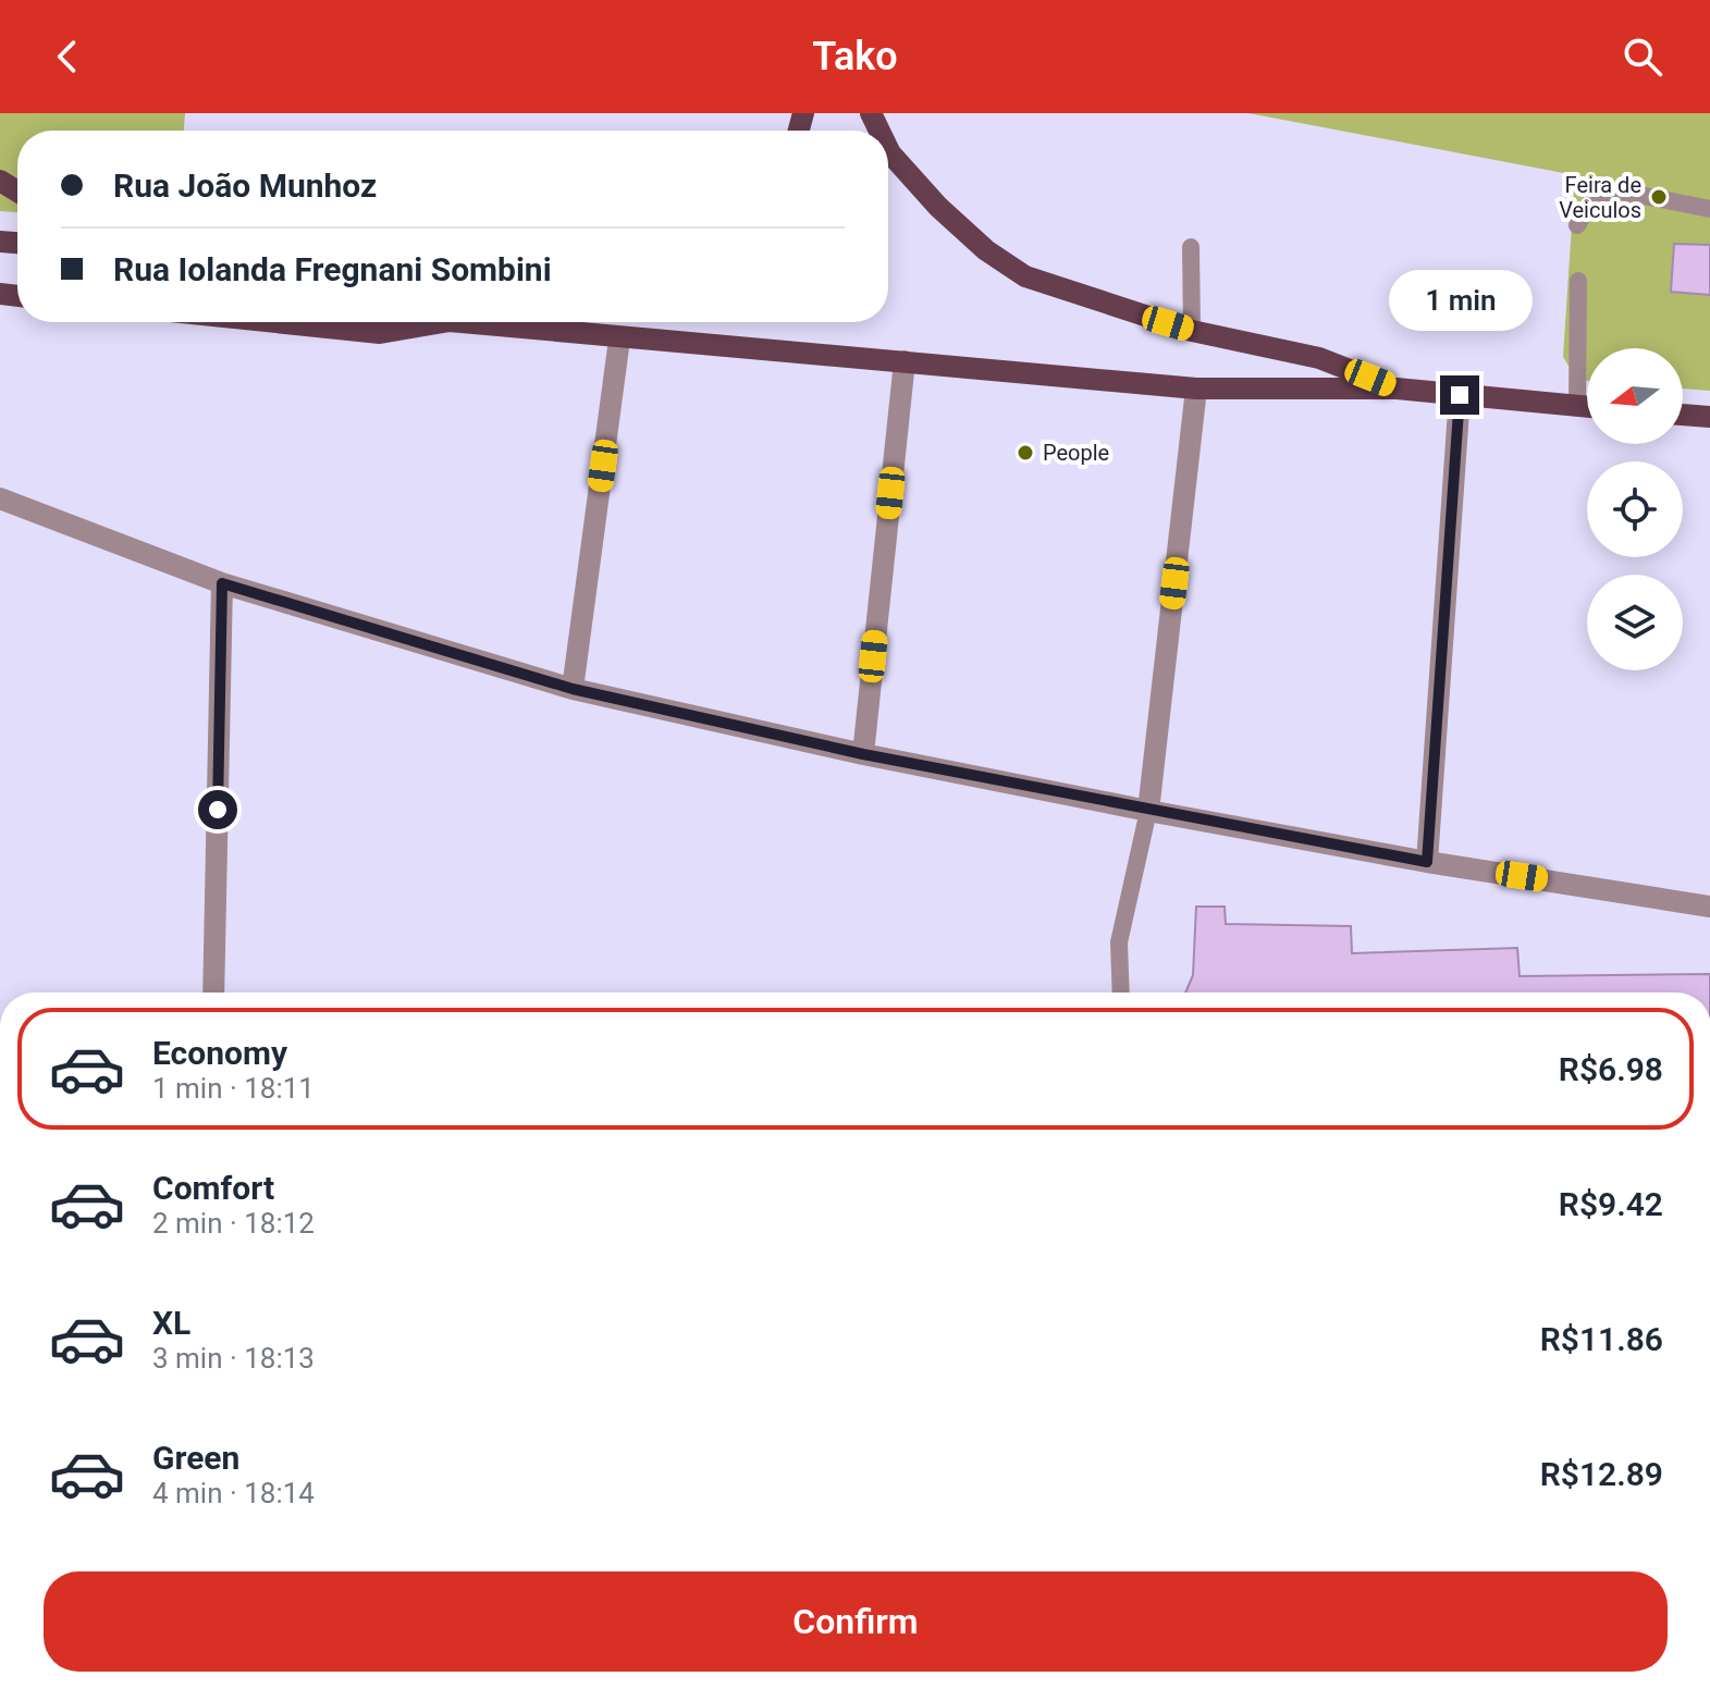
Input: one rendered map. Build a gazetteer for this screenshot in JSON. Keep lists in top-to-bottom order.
{
  "places": ["Feira de Veiculos", "People"],
  "north": "left",
  "page": {
    "header": "Tako",
    "banner": ["Rua João Munhoz", "Rua Iolanda Fregnani Sombini"],
    "bubble": "1 min",
    "list": [
      {
        "name": "Economy",
        "note": "1 min · 18:11",
        "value": "R$6.98"
      },
      {
        "name": "Comfort",
        "note": "2 min · 18:12",
        "value": "R$9.42"
      },
      {
        "name": "XL",
        "note": "3 min · 18:13",
        "value": "R$11.86"
      },
      {
        "name": "Green",
        "note": "4 min · 18:14",
        "value": "R$12.89"
      }
    ],
    "buttons": "Confirm"
  }
}
